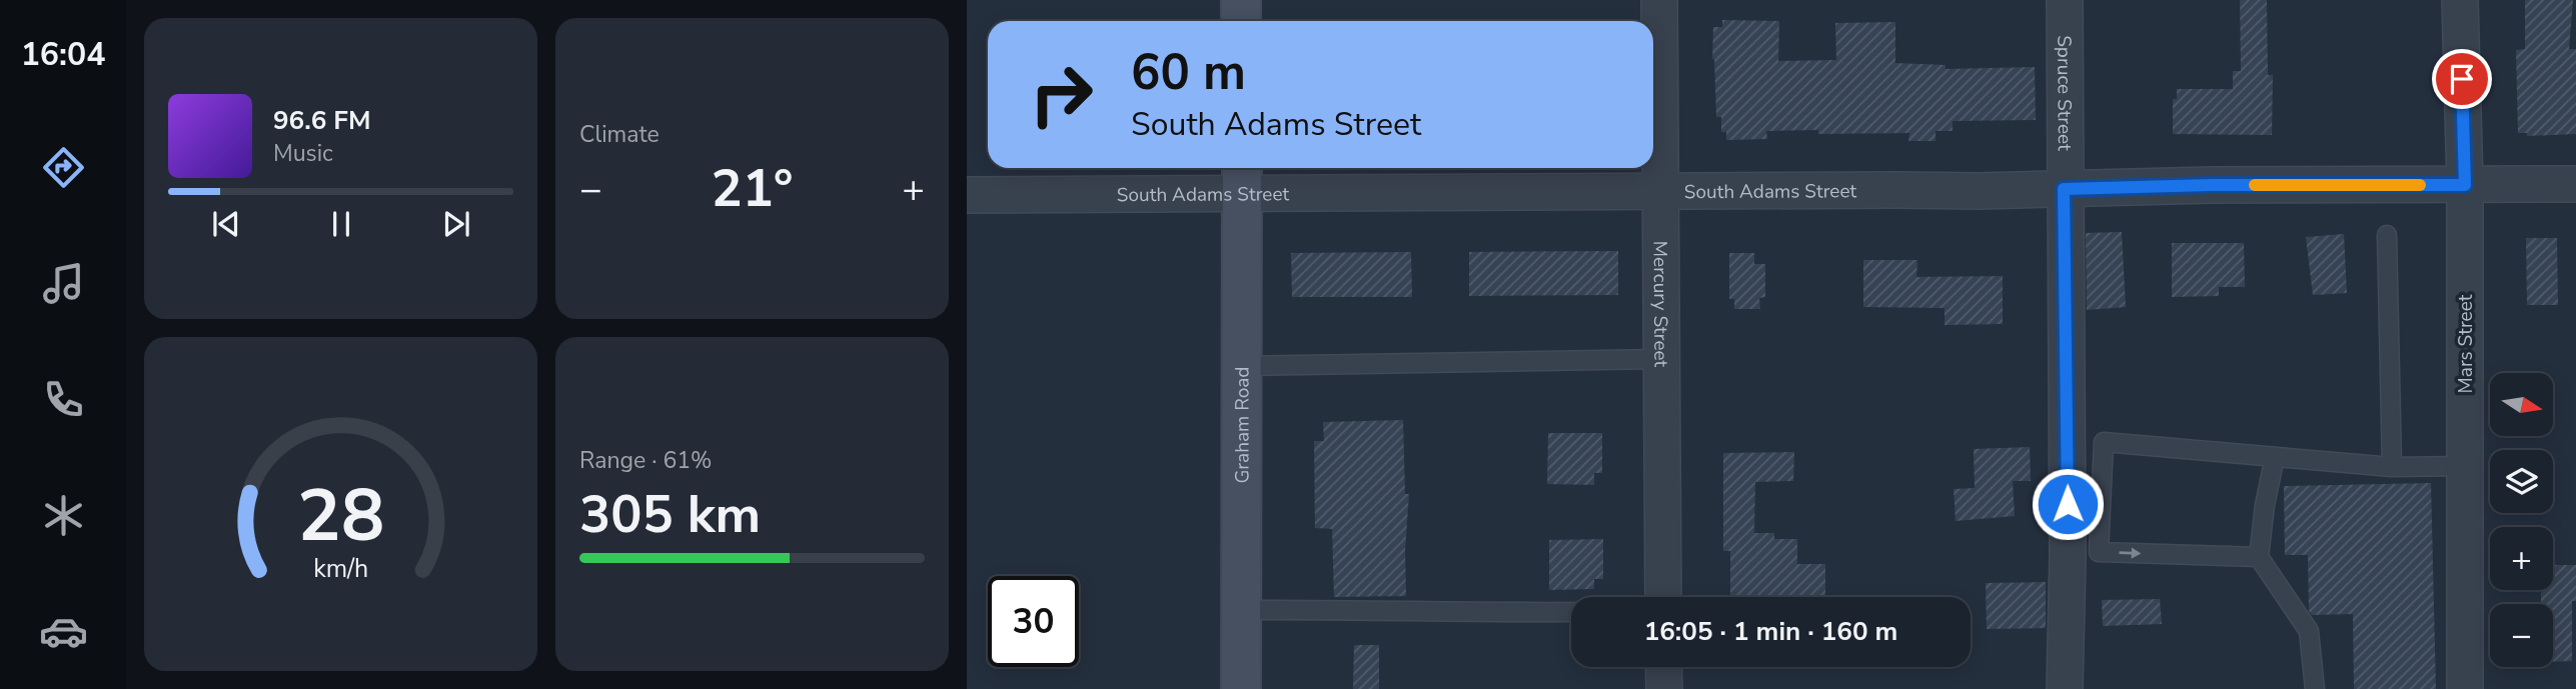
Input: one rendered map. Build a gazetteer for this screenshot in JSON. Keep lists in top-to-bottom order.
{
  "streets": {
    "main road": ["Graham Road"],
    "street": [
      "Spruce Street",
      "South Adams Street",
      "Mercury Street",
      "Mars Street"
    ]
  },
  "crossings": [
    ["Spruce Street", "South Adams Street"],
    ["South Adams Street", "Mercury Street"],
    ["South Adams Street", "Mars Street"],
    ["South Adams Street", "Graham Road"]
  ],
  "north": "right",
  "page": {
    "tabs": "16:04",
    "tile": [
      "Climate",
      ["Range · 61%", "305 km"]
    ],
    "turn": ["60 m", "South Adams Street"],
    "song": ["96.6 FM", "Music"],
    "heat": ["−", "21°", "+"],
    "map_buttons": ["+", "−"],
    "limit": "30",
    "trip": "16:05 · 1 min · 160 m",
    "gauge": ["28", "km/h"]
  }
}
